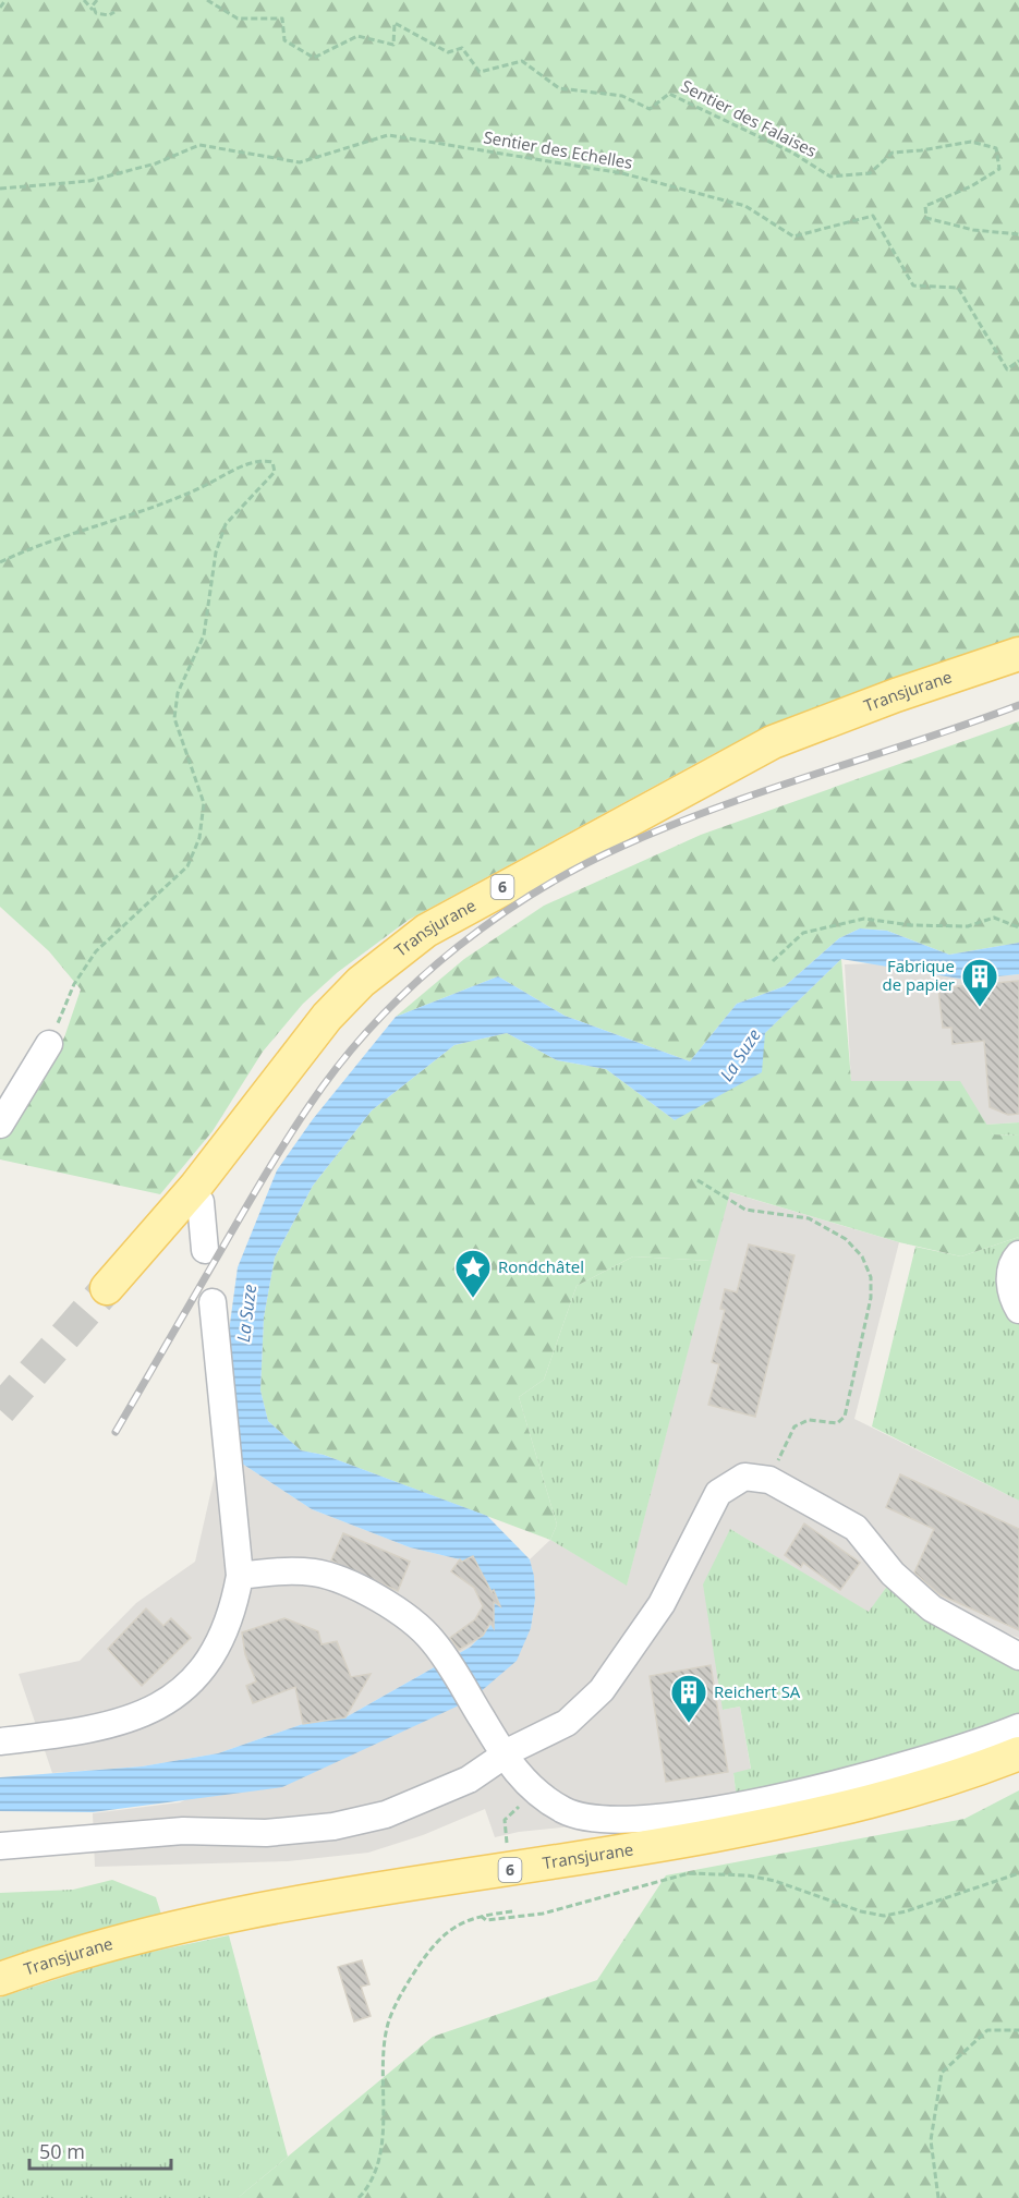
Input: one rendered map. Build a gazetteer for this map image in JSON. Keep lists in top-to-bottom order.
{
  "streets": {
    "main road": ["Transjurane", "6"],
    "path": ["Sentier des Falaises", "Sentier des Echelles"]
  },
  "water": ["La Suze"],
  "places": {
    "building": ["Fabrique de papier", "Reichert SA"],
    "place": ["Rondchâtel"]
  },
  "scale_bar": "50 m"
}
